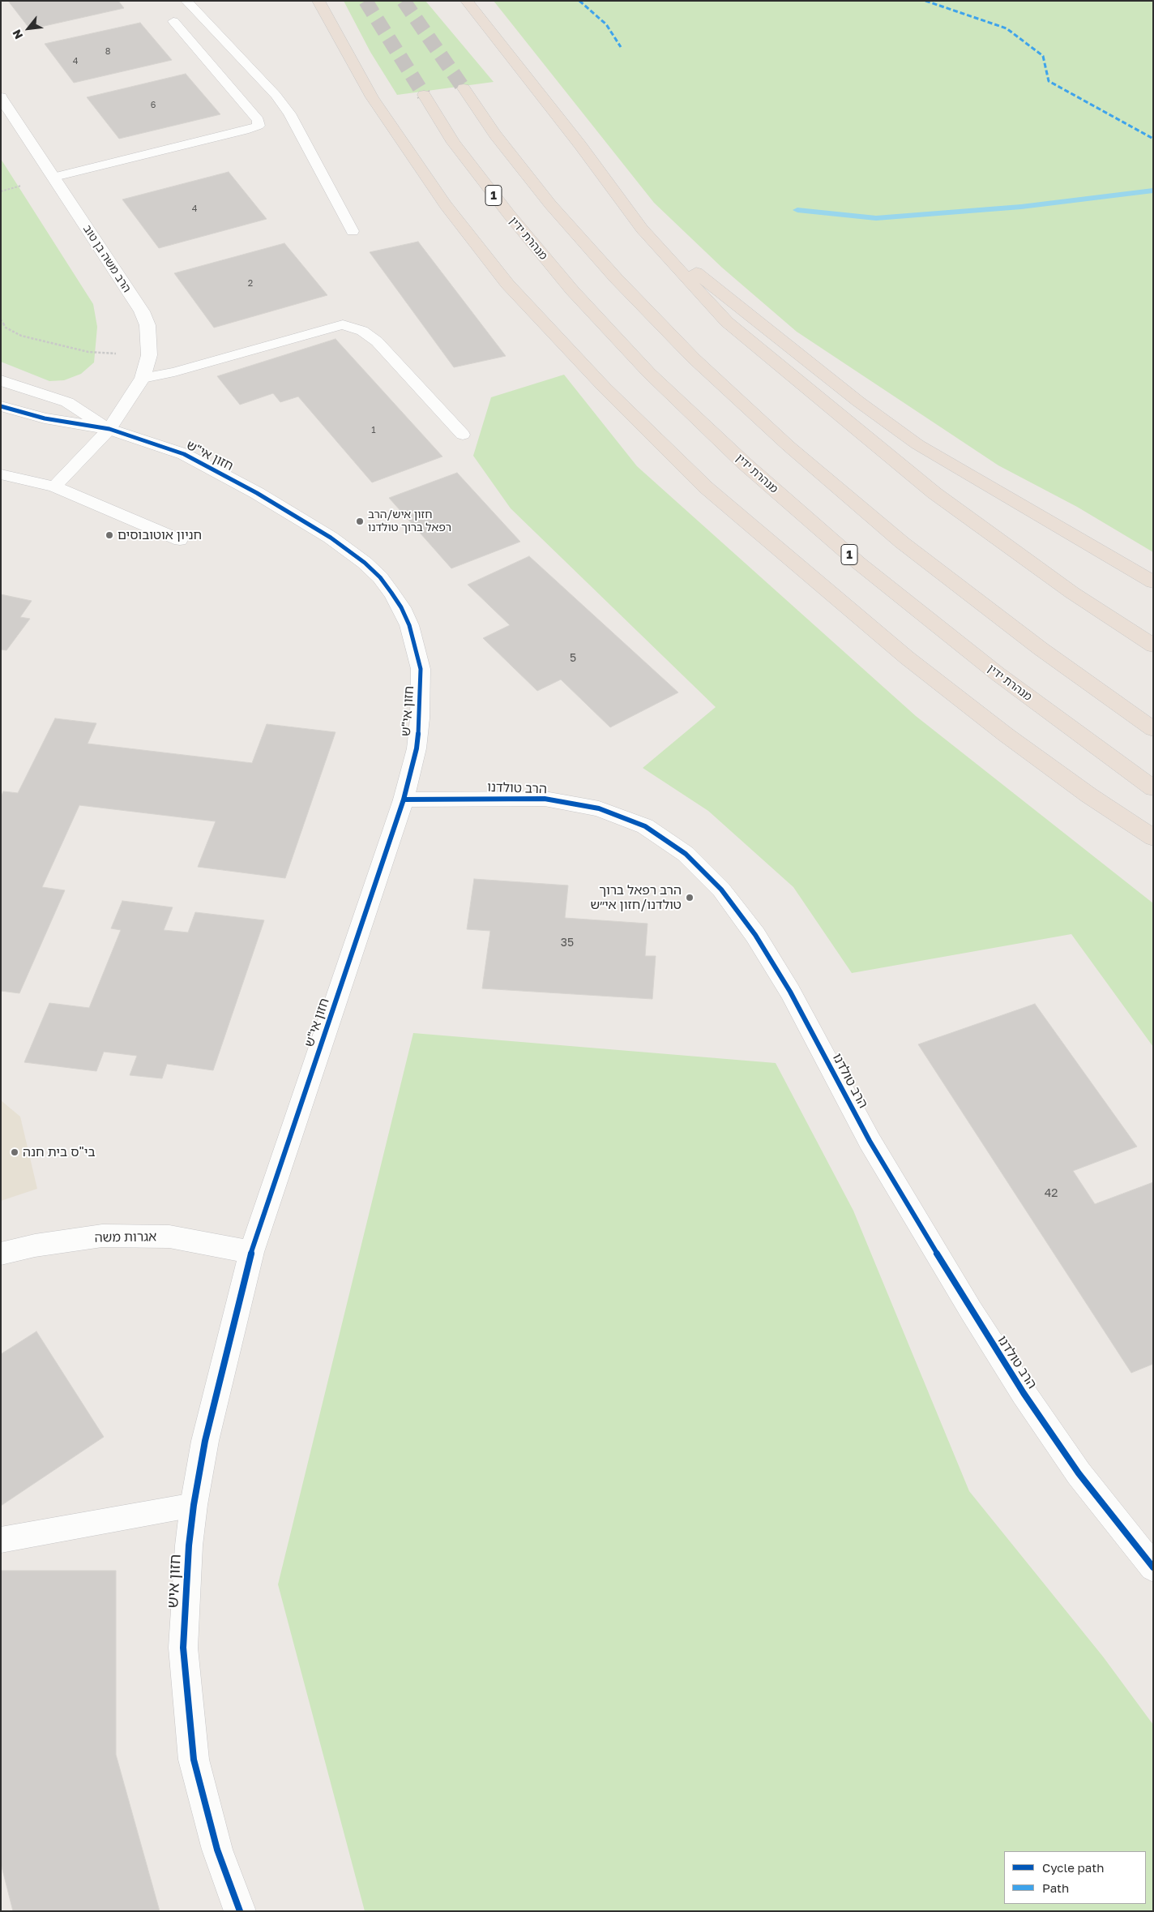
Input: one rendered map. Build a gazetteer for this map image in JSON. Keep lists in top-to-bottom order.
{
  "streets": {
    "highway": ["1", "מנהרת ידין"],
    "street": [
      "הרב משה בן טוב",
      "חזון אי\"ש",
      "הרב טולדנו",
      "אגרות משה",
      "חזון איש"
    ]
  },
  "crossings": [
    ["הרב משה בן טוב", "חזון אי\"ש"],
    ["חזון אי\"ש", "הרב טולדנו"],
    ["חזון אי\"ש", "אגרות משה"],
    ["חזון אי\"ש", "חזון איש"],
    ["אגרות משה", "חזון איש"]
  ],
  "places": [
    "חזון איש/הרב רפאל ברוך טולדנו",
    "חניון אוטובוסים",
    "הרב רפאל ברוך טולדנו/חזון אי״ש",
    "בי\"ס בית חנה"
  ],
  "house_numbers": [
    "8",
    "4",
    "6",
    "4",
    "2",
    "1",
    "5",
    "35",
    "42"
  ],
  "legend": ["Cycle path", "Path"],
  "north": "bottom left"
}
